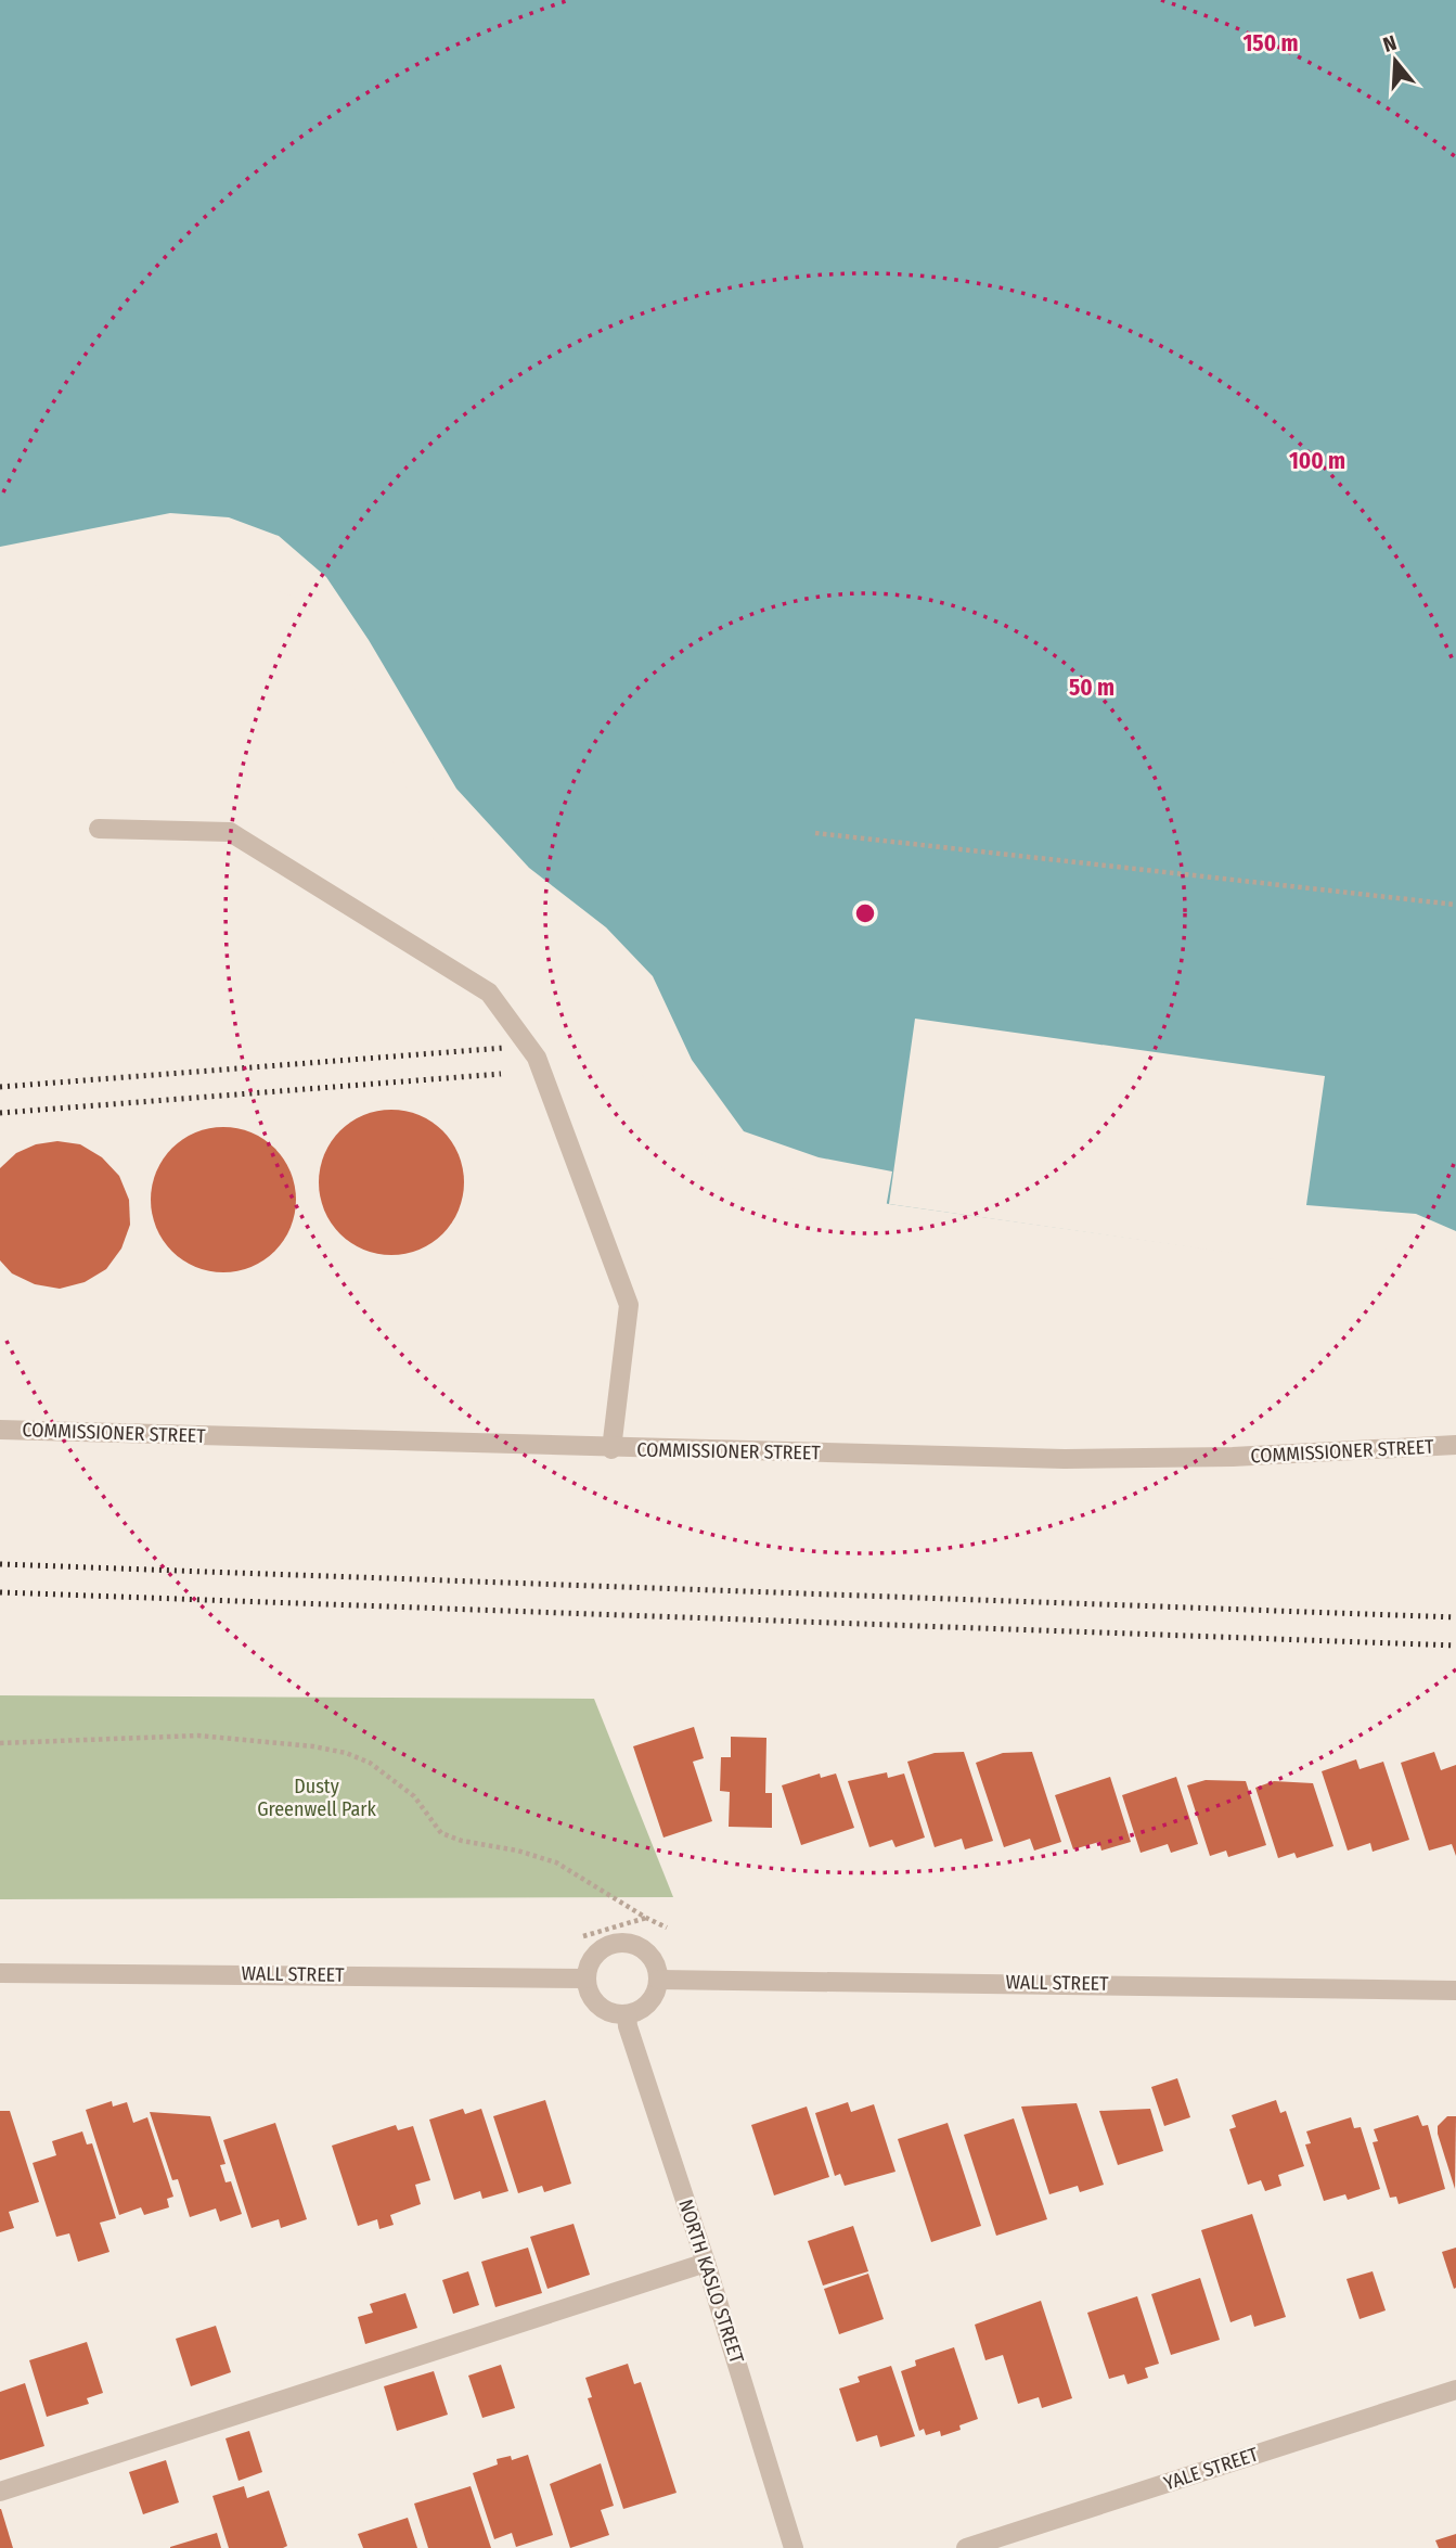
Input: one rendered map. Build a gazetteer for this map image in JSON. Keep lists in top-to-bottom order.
{
  "streets": {
    "street": [
      "COMMISSIONER STREET",
      "WALL STREET",
      "NORTH KASLO STREET",
      "YALE STREET"
    ]
  },
  "crossings": [
    ["WALL STREET", "NORTH KASLO STREET"]
  ],
  "parks": ["Dusty Greenwell Park"],
  "north": "top",
  "rings": ["150 m", "100 m", "50 m"]
}
